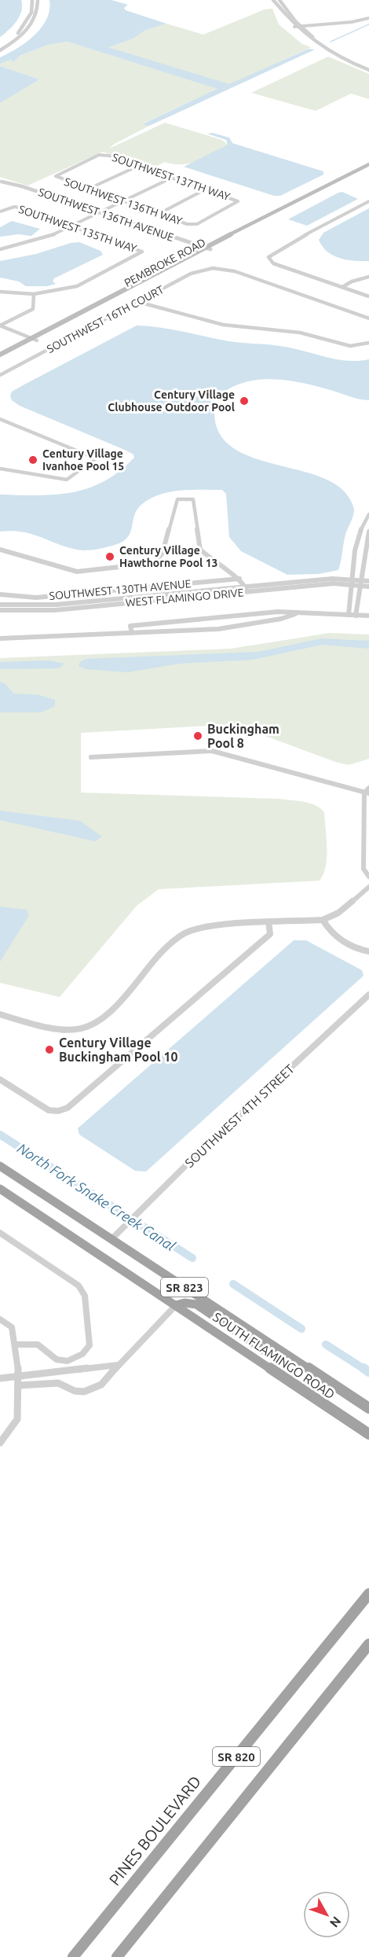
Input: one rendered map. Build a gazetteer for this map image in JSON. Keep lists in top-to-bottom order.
{
  "streets": {
    "highway": [
      "SR 823",
      "SOUTH FLAMINGO ROAD",
      "SR 820",
      "PINES BOULEVARD"
    ],
    "main road": ["PEMBROKE ROAD"],
    "street": [
      "SOUTHWEST 137TH WAY",
      "SOUTHWEST 136TH WAY",
      "SOUTHWEST 136TH AVENUE",
      "SOUTHWEST 135TH WAY",
      "SOUTHWEST 16TH COURT",
      "SOUTHWEST 130TH AVENUE",
      "WEST FLAMINGO DRIVE",
      "SOUTHWEST 4TH STREET"
    ]
  },
  "crossings": [
    ["SOUTHWEST 137TH WAY", "SOUTHWEST 136TH WAY"],
    ["SOUTHWEST 136TH AVENUE", "PEMBROKE ROAD"],
    ["SOUTHWEST 4TH STREET", "SOUTH FLAMINGO ROAD"]
  ],
  "water": ["North Fork Snake Creek Canal"],
  "places": [
    "Century Village Clubhouse Outdoor Pool",
    "Century Village Ivanhoe Pool 15",
    "Century Village Hawthorne Pool 13",
    "Buckingham Pool 8",
    "Century Village Buckingham Pool 10"
  ],
  "north": "bottom right"
}
